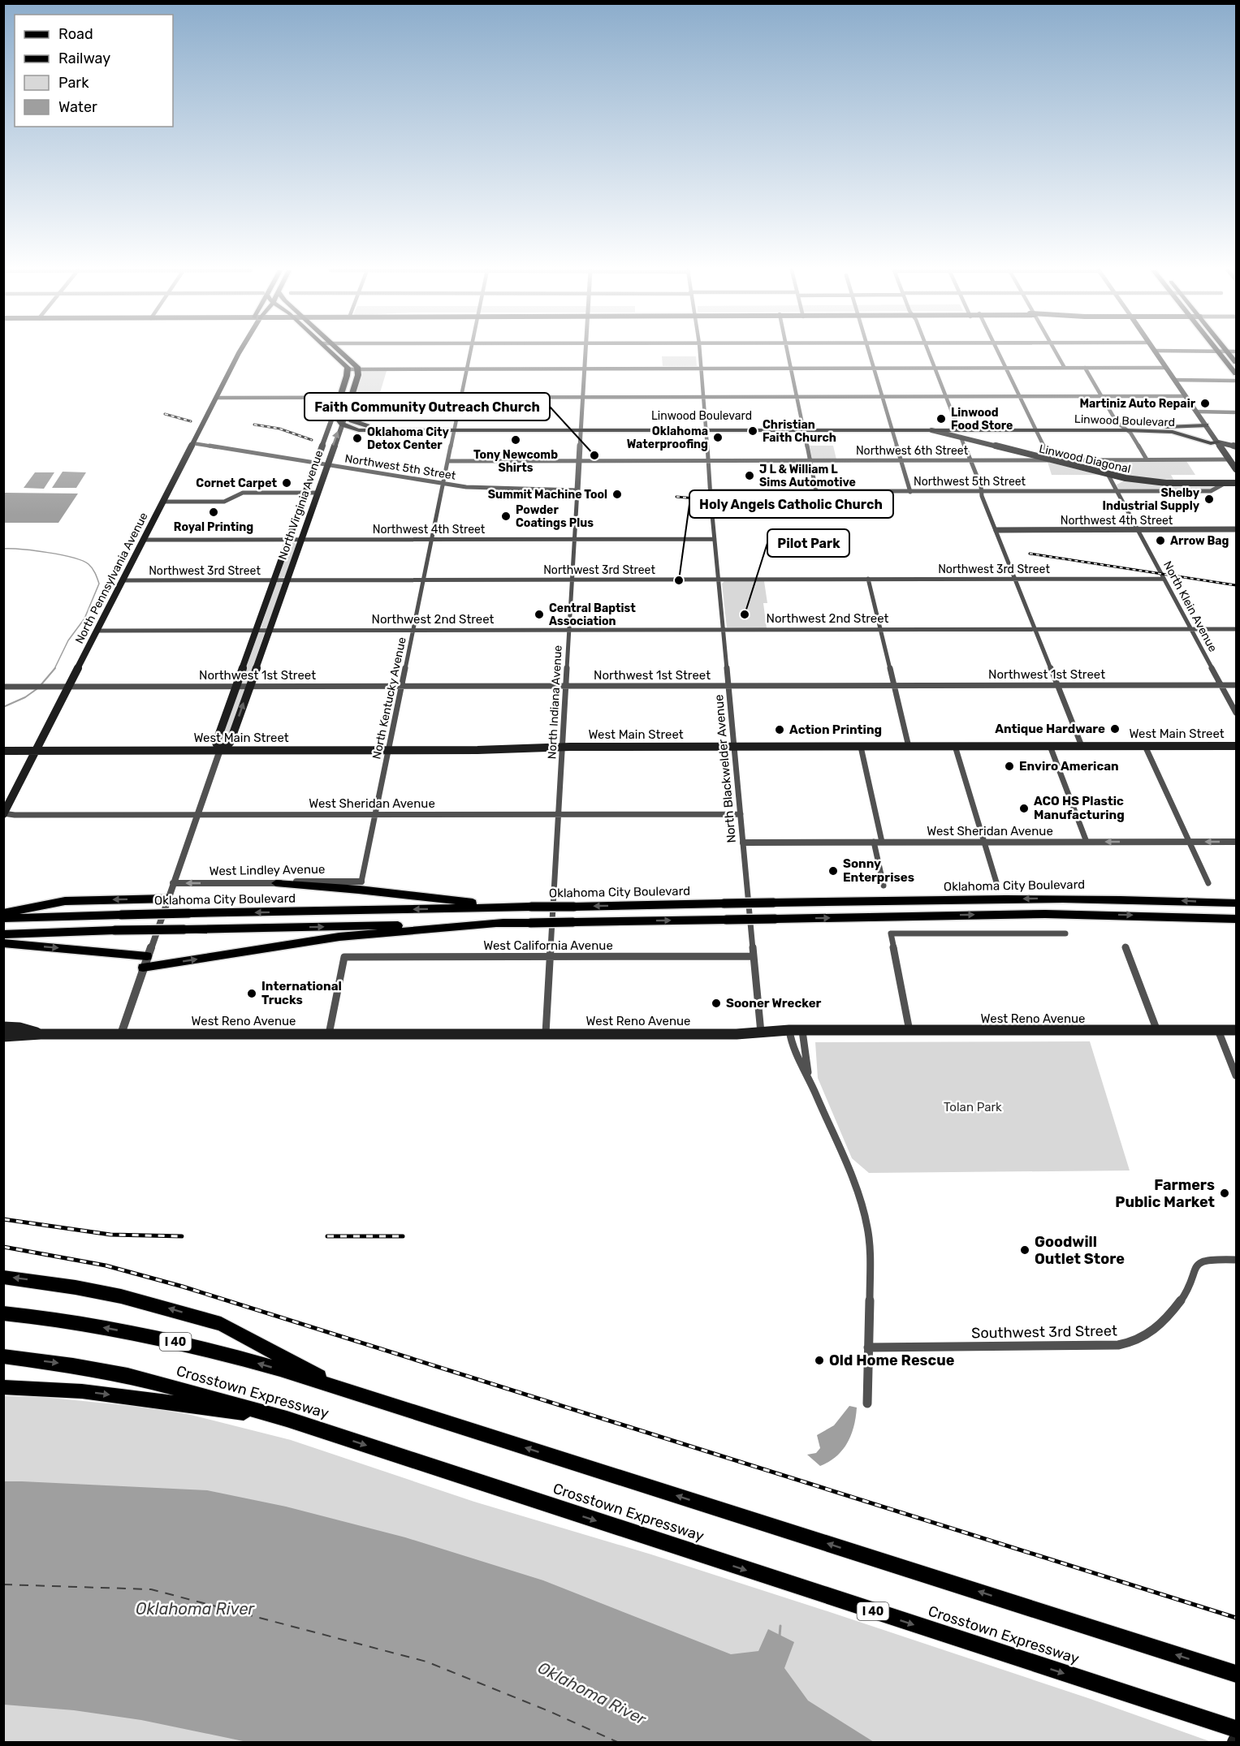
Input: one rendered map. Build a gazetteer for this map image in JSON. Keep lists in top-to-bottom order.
{
  "streets": {
    "highway": ["I 40", "Crosstown Expressway"],
    "main road": [
      "Linwood Boulevard",
      "Linwood Diagonal",
      "North Virginia Avenue",
      "North Pennsylvania Avenue",
      "West Main Street",
      "Oklahoma City Boulevard",
      "West Reno Avenue"
    ],
    "street": [
      "Northwest 6th Street",
      "Northwest 5th Street",
      "Northwest 4th Street",
      "Northwest 3rd Street",
      "North Klein Avenue",
      "Northwest 2nd Street",
      "Northwest 1st Street",
      "North Kentucky Avenue",
      "North Indiana Avenue",
      "North Blackwelder Avenue",
      "West Sheridan Avenue",
      "West Lindley Avenue",
      "West California Avenue",
      "Southwest 3rd Street"
    ]
  },
  "crossings": [
    ["Linwood Boulevard", "Linwood Diagonal"],
    ["Linwood Boulevard", "North Virginia Avenue"],
    ["Linwood Boulevard", "North Kentucky Avenue"],
    ["Linwood Boulevard", "North Indiana Avenue"],
    ["Linwood Boulevard", "North Blackwelder Avenue"],
    ["Northwest 6th Street", "Linwood Diagonal"],
    ["Northwest 6th Street", "North Klein Avenue"],
    ["Northwest 6th Street", "North Kentucky Avenue"],
    ["Northwest 6th Street", "North Indiana Avenue"],
    ["Northwest 6th Street", "North Blackwelder Avenue"],
    ["Linwood Diagonal", "Northwest 5th Street"],
    ["Linwood Diagonal", "North Klein Avenue"],
    ["Northwest 5th Street", "North Virginia Avenue"],
    ["Northwest 5th Street", "North Pennsylvania Avenue"],
    ["Northwest 5th Street", "North Klein Avenue"],
    ["Northwest 5th Street", "North Kentucky Avenue"],
    ["Northwest 5th Street", "North Indiana Avenue"],
    ["Northwest 5th Street", "North Blackwelder Avenue"],
    ["North Virginia Avenue", "Northwest 4th Street"],
    ["North Virginia Avenue", "Northwest 3rd Street"],
    ["North Virginia Avenue", "Northwest 2nd Street"],
    ["North Virginia Avenue", "Northwest 1st Street"],
    ["North Virginia Avenue", "West Main Street"],
    ["North Virginia Avenue", "West Sheridan Avenue"],
    ["North Virginia Avenue", "West Lindley Avenue"],
    ["North Virginia Avenue", "West Reno Avenue"],
    ["Northwest 4th Street", "North Pennsylvania Avenue"],
    ["Northwest 4th Street", "North Klein Avenue"],
    ["Northwest 4th Street", "North Kentucky Avenue"],
    ["Northwest 4th Street", "North Indiana Avenue"],
    ["Northwest 4th Street", "North Blackwelder Avenue"],
    ["Northwest 3rd Street", "North Pennsylvania Avenue"],
    ["Northwest 3rd Street", "North Klein Avenue"],
    ["Northwest 3rd Street", "North Kentucky Avenue"],
    ["Northwest 3rd Street", "North Indiana Avenue"],
    ["Northwest 3rd Street", "North Blackwelder Avenue"],
    ["North Pennsylvania Avenue", "Northwest 2nd Street"],
    ["North Pennsylvania Avenue", "Northwest 1st Street"],
    ["North Pennsylvania Avenue", "West Main Street"],
    ["North Pennsylvania Avenue", "West Sheridan Avenue"],
    ["North Klein Avenue", "Northwest 2nd Street"],
    ["North Klein Avenue", "Northwest 1st Street"],
    ["Northwest 2nd Street", "North Kentucky Avenue"],
    ["Northwest 2nd Street", "North Indiana Avenue"],
    ["Northwest 2nd Street", "North Blackwelder Avenue"],
    ["Northwest 1st Street", "North Kentucky Avenue"],
    ["Northwest 1st Street", "North Indiana Avenue"],
    ["Northwest 1st Street", "North Blackwelder Avenue"],
    ["North Kentucky Avenue", "West Main Street"],
    ["North Kentucky Avenue", "West Sheridan Avenue"],
    ["North Kentucky Avenue", "West Lindley Avenue"],
    ["North Indiana Avenue", "West Main Street"],
    ["North Indiana Avenue", "West Sheridan Avenue"],
    ["North Indiana Avenue", "West California Avenue"],
    ["North Indiana Avenue", "West Reno Avenue"],
    ["West Main Street", "North Blackwelder Avenue"],
    ["North Blackwelder Avenue", "West Sheridan Avenue"],
    ["North Blackwelder Avenue", "West California Avenue"],
    ["North Blackwelder Avenue", "West Reno Avenue"],
    ["West California Avenue", "West Reno Avenue"]
  ],
  "one_way": ["West Lindley Avenue"],
  "water": ["Oklahoma River"],
  "parks": ["Tolan Park"],
  "places": [
    "Martiniz Auto Repair",
    "Linwood Food Store",
    "Christian Faith Church",
    "Oklahoma Waterproofing",
    "Oklahoma City Detox Center",
    "Tony Newcomb Shirts",
    "Faith Community Outreach Church",
    "J L & William L Sims Automotive",
    "Cornet Carpet",
    "Summit Machine Tool",
    "Shelby Industrial Supply",
    "Royal Printing",
    "Powder Coatings Plus",
    "Arrow Bag",
    "Holy Angels Catholic Church",
    "Central Baptist Association",
    "Pilot Park",
    "Antique Hardware",
    "Action Printing",
    "Enviro American",
    "ACO HS Plastic Manufacturing",
    "Sonny Enterprises",
    "International Trucks",
    "Sooner Wrecker",
    "Farmers Public Market",
    "Goodwill Outlet Store",
    "Old Home Rescue"
  ],
  "legend": [
    "Road",
    "Railway",
    "Park",
    "Water"
  ]
}
